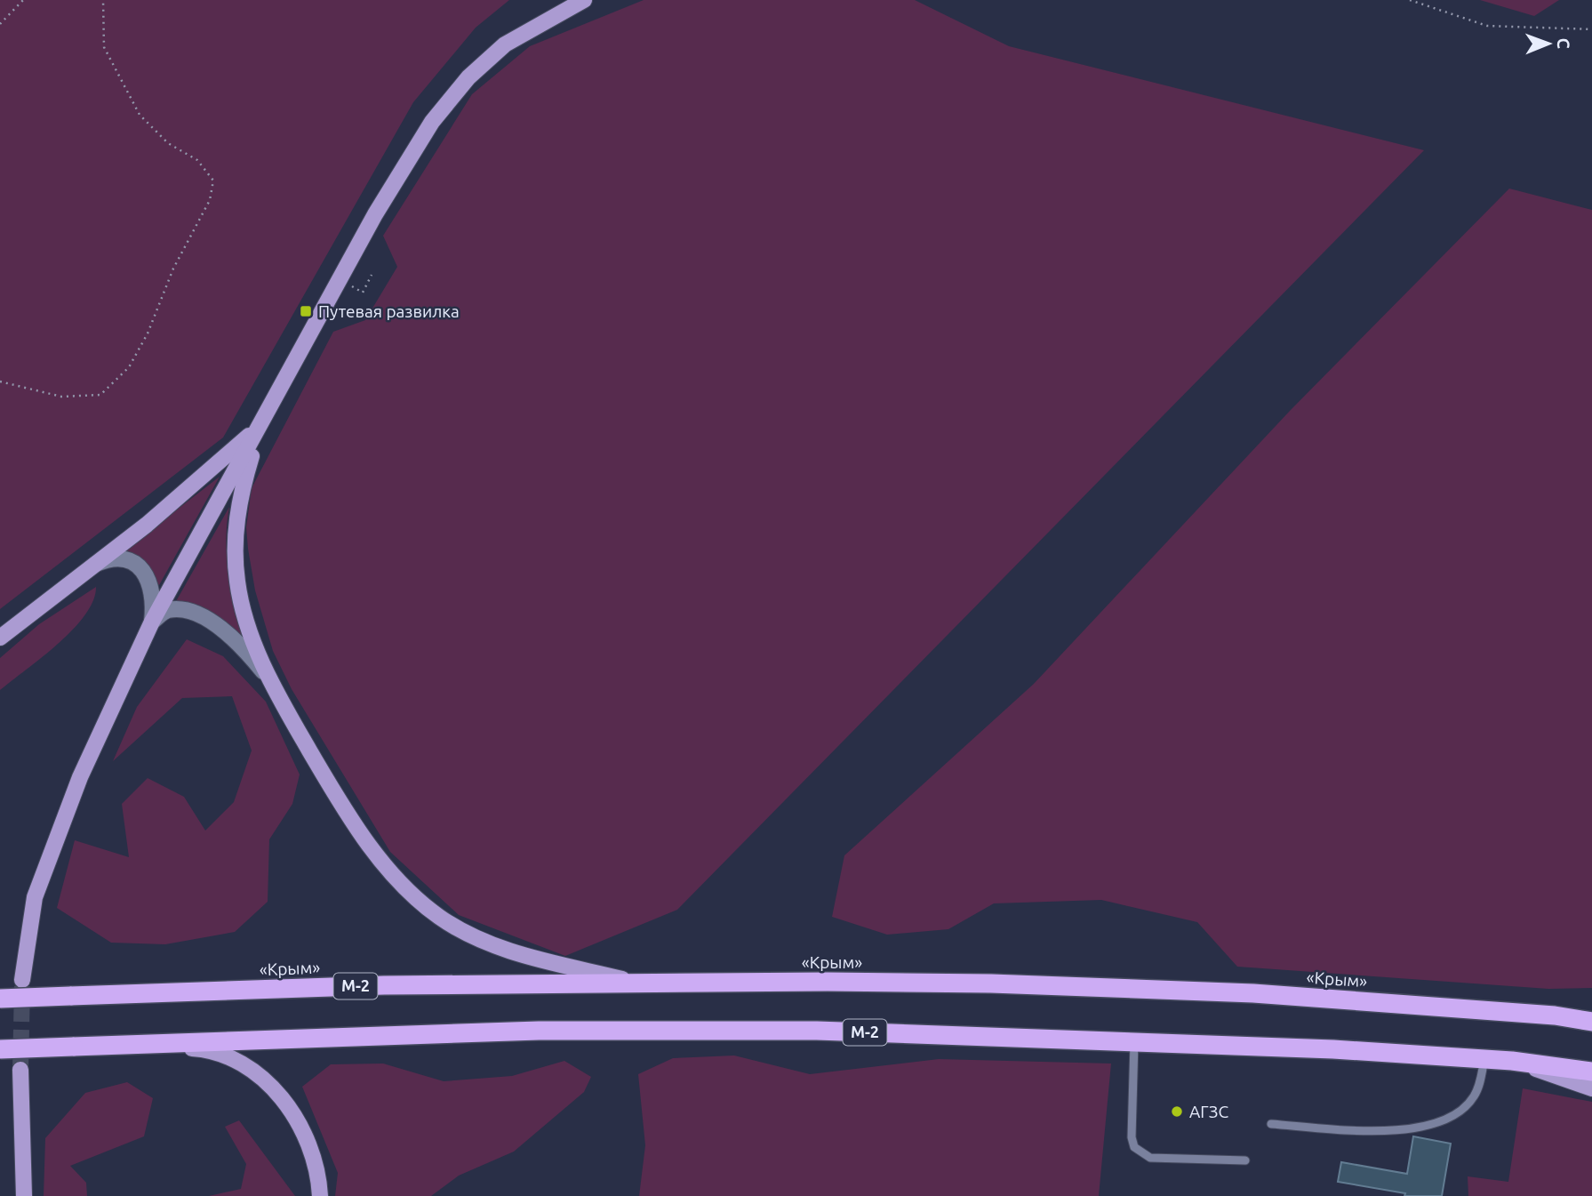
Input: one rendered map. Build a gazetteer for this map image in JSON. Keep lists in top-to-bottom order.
{
  "streets": {
    "highway": ["«Крым»", "М-2"]
  },
  "places": {
    "transit": ["Путевая развилка"],
    "other": ["АГЗС"]
  },
  "north": "right"
}
